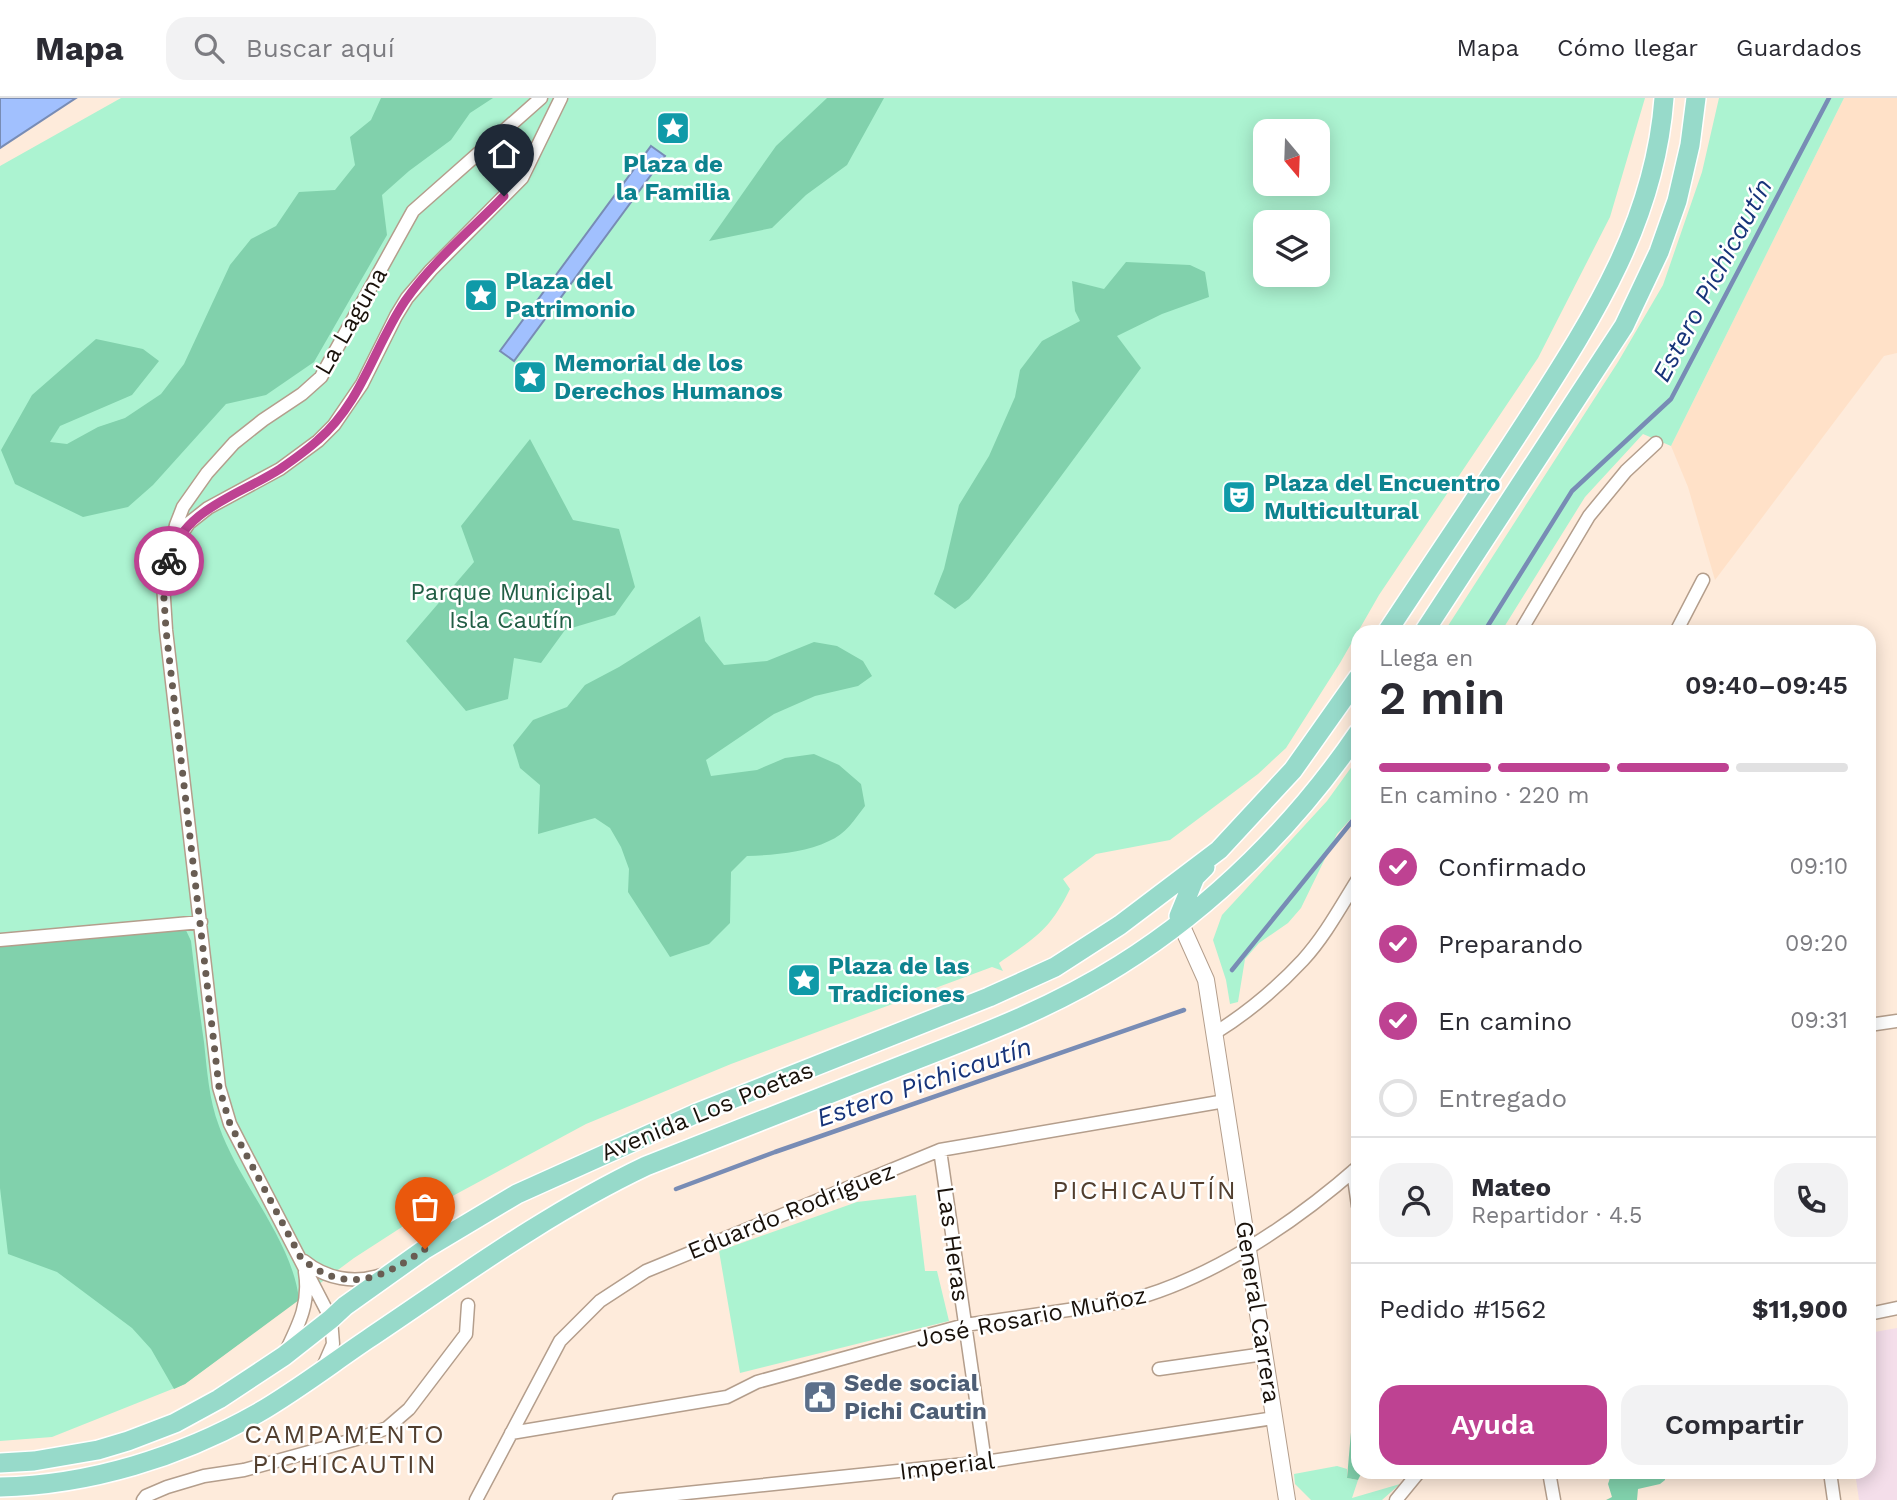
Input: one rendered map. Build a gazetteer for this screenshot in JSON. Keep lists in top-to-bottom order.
{
  "streets": {
    "main road": ["Avenida Los Poetas"],
    "street": [
      "La Laguna",
      "Eduardo Rodríguez",
      "Las Heras",
      "General Carrera",
      "José Rosario Muñoz",
      "Imperial"
    ]
  },
  "crossings": [
    ["La Laguna", "Avenida Los Poetas"],
    ["Avenida Los Poetas", "General Carrera"],
    ["Eduardo Rodríguez", "Las Heras"],
    ["Eduardo Rodríguez", "General Carrera"],
    ["Eduardo Rodríguez", "José Rosario Muñoz"],
    ["Las Heras", "José Rosario Muñoz"],
    ["Las Heras", "Imperial"],
    ["General Carrera", "José Rosario Muñoz"],
    ["General Carrera", "Imperial"]
  ],
  "districts": ["PICHICAUTÍN", "CAMPAMENTO PICHICAUTIN"],
  "water": ["Estero Pichicautín"],
  "parks": ["Parque Municipal Isla Cautín"],
  "places": {
    "place": [
      "Plaza de la Familia",
      "Plaza del Patrimonio",
      "Memorial de los Derechos Humanos",
      "Plaza de las Tradiciones"
    ],
    "theatre": ["Plaza del Encuentro Multicultural"],
    "public building": ["Sede social Pichi Cautin"]
  },
  "north": "bottom",
  "page": {
    "header": "Mapa",
    "search": "Buscar aquí",
    "nav": ["Mapa", "Cómo llegar", "Guardados"],
    "heading": ["2 min", "Llega en", "09:40–09:45"],
    "panel": [
      "Mateo",
      "Repartidor · 4.5",
      "Pedido #1562",
      "$11,900"
    ],
    "bar": "En camino · 220 m",
    "list": [
      ["Confirmado", "09:10"],
      ["Preparando", "09:20"],
      ["En camino", "09:31"],
      "Entregado"
    ],
    "buttons": ["Ayuda", "Compartir"]
  }
}
